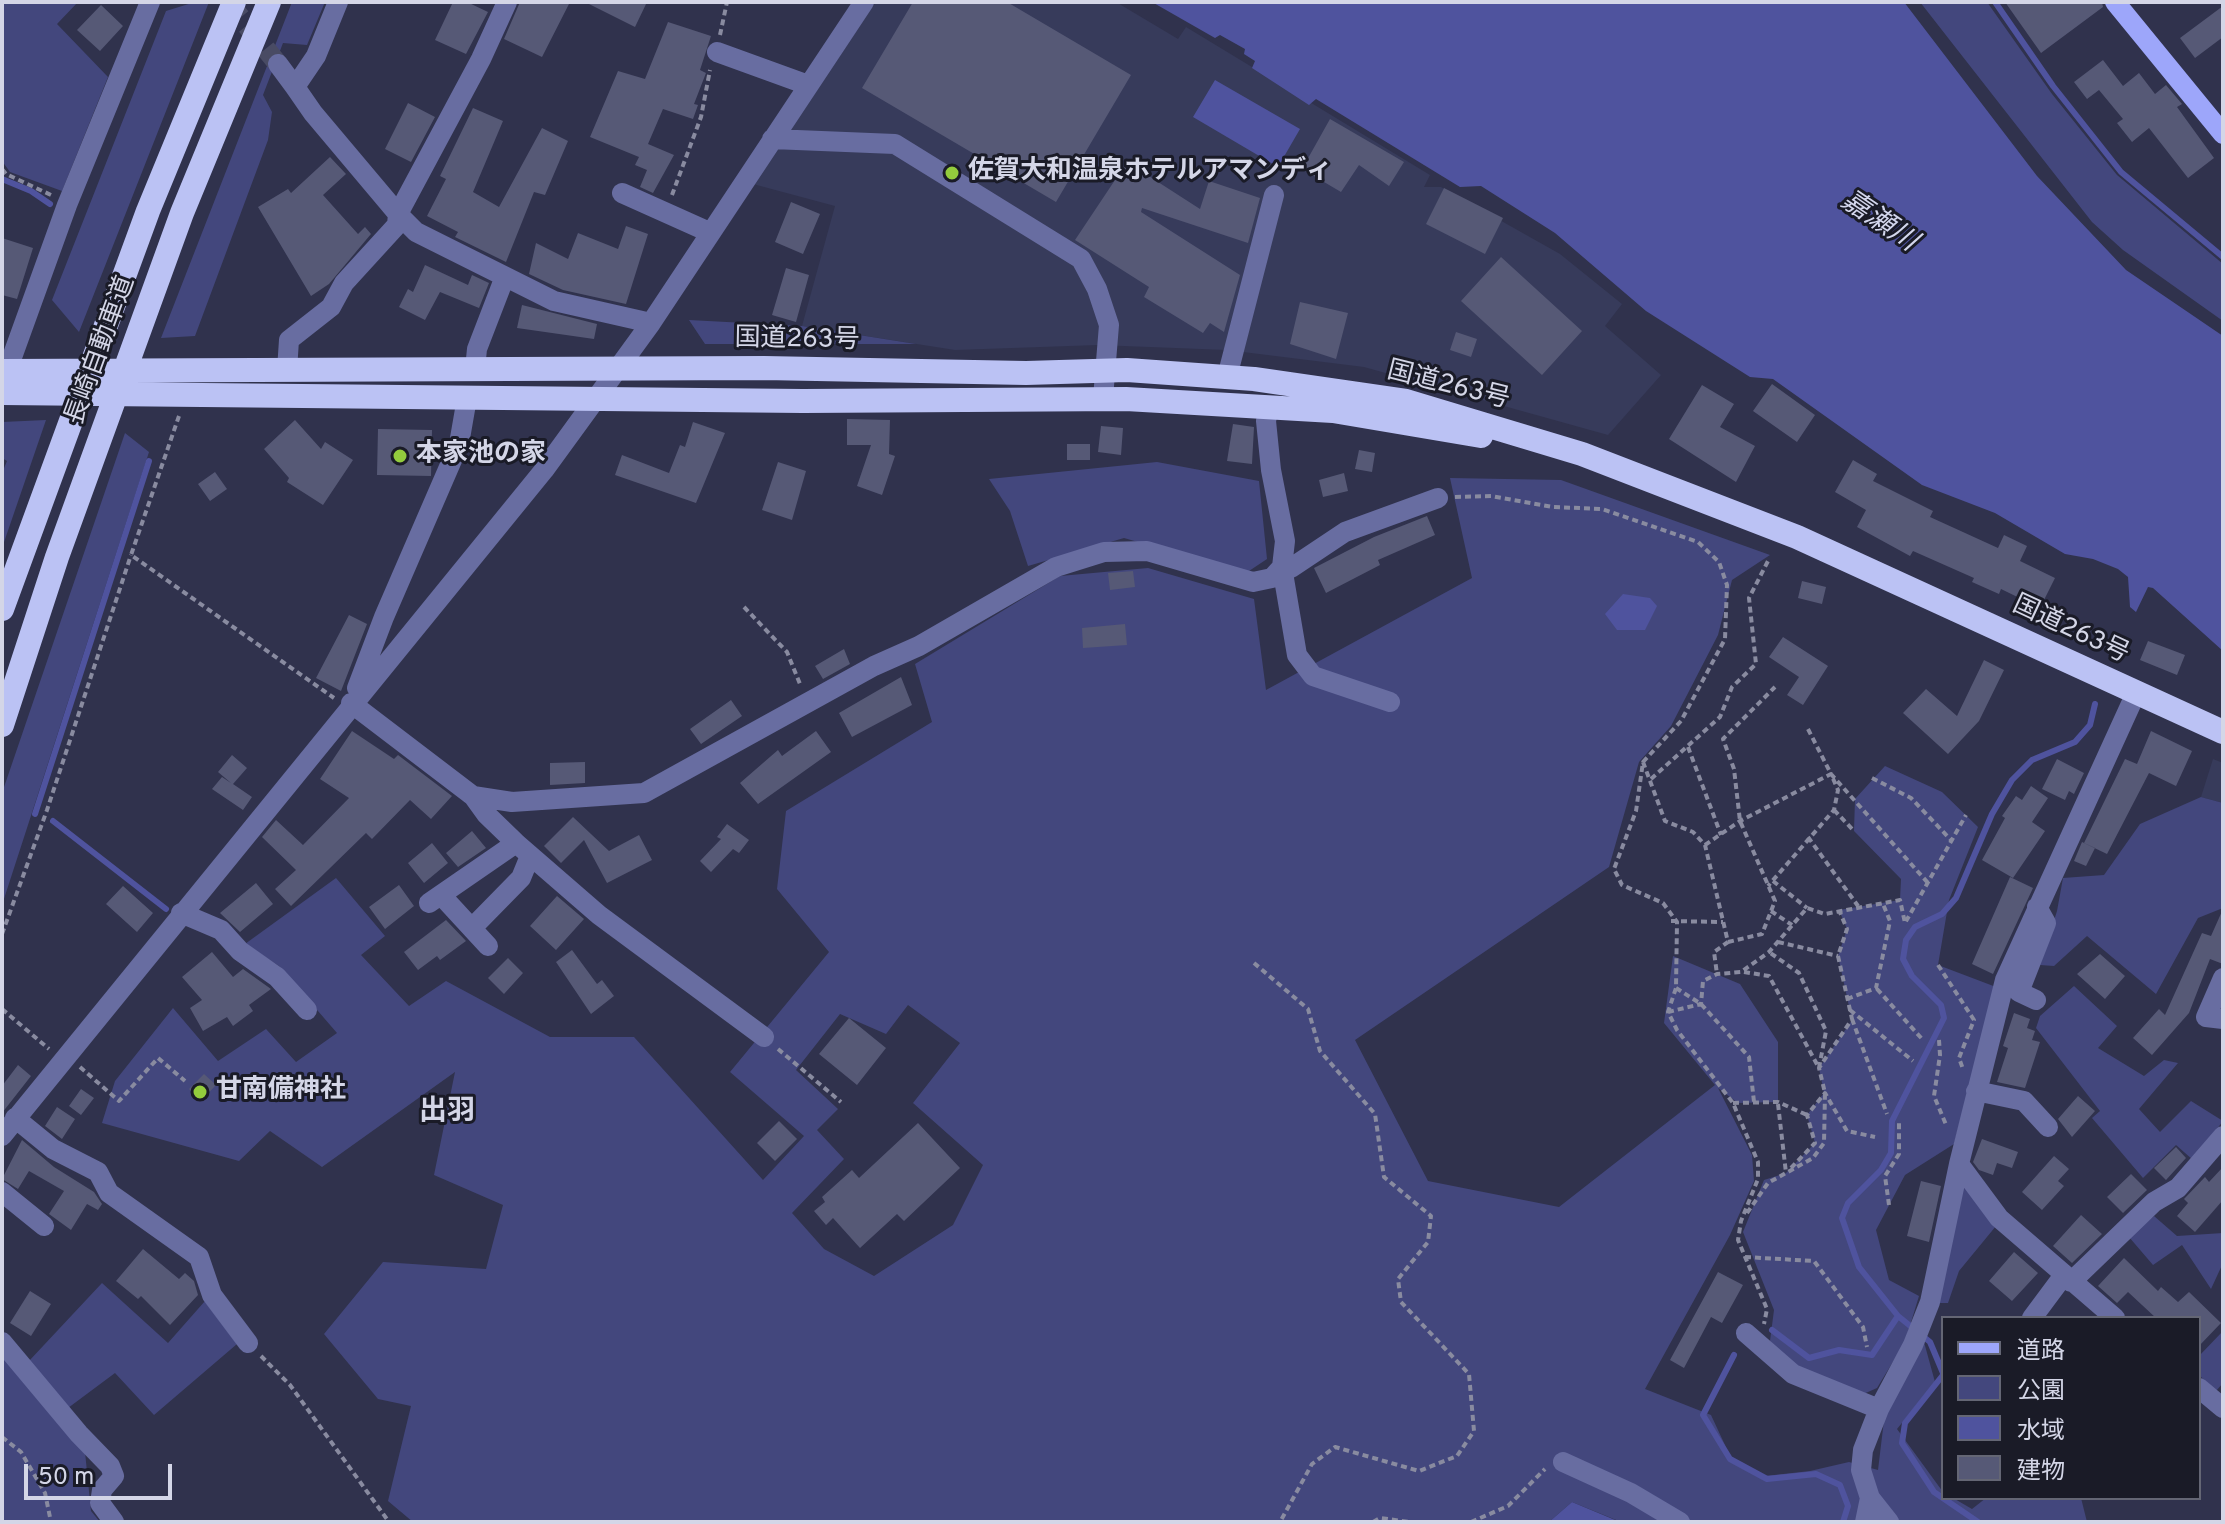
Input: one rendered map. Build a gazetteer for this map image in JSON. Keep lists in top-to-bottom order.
{
  "streets": {
    "highway": ["国道263号", "長崎自動車道"]
  },
  "districts": ["出羽"],
  "water": ["嘉瀬川"],
  "places": ["佐賀大和温泉ホテルアマンディ", "本家池の家", "甘南備神社"],
  "legend": [
    "道路",
    "公園",
    "水域",
    "建物"
  ],
  "scale_bar": "50 m"
}
